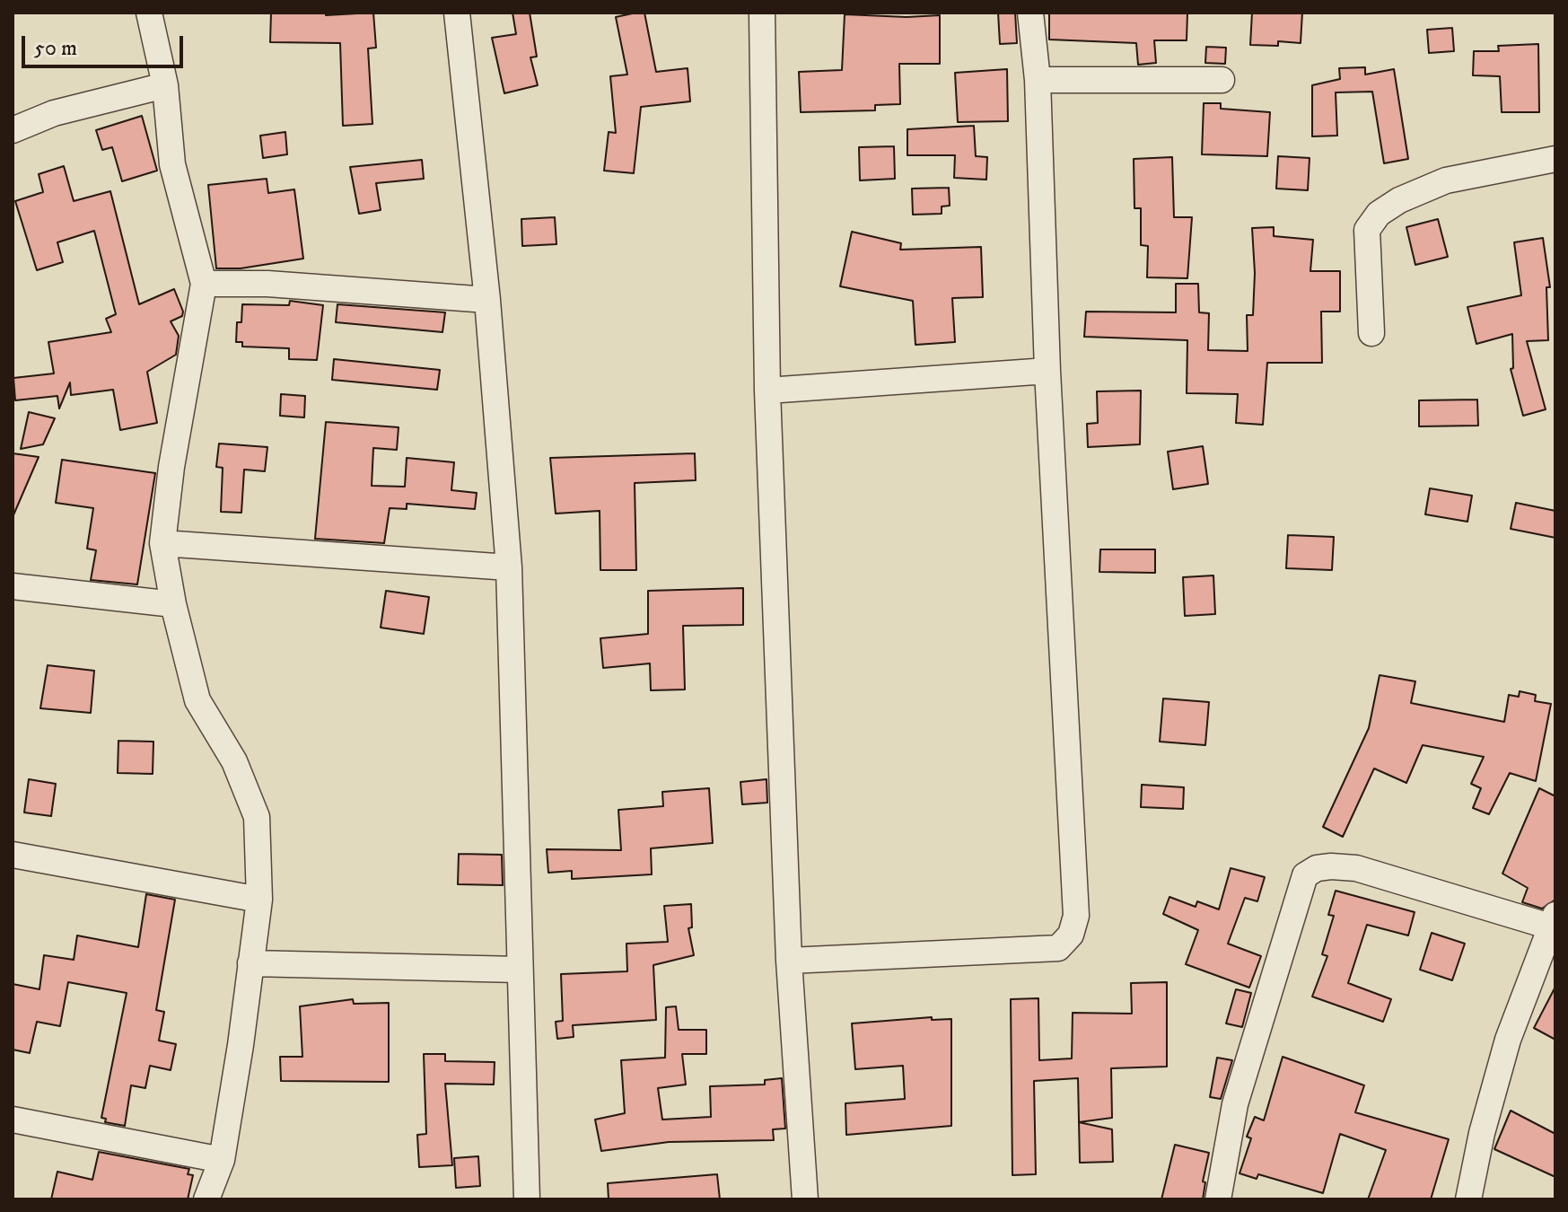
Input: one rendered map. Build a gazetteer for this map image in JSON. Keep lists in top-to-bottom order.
{
  "scale_bar": "50 m"
}
